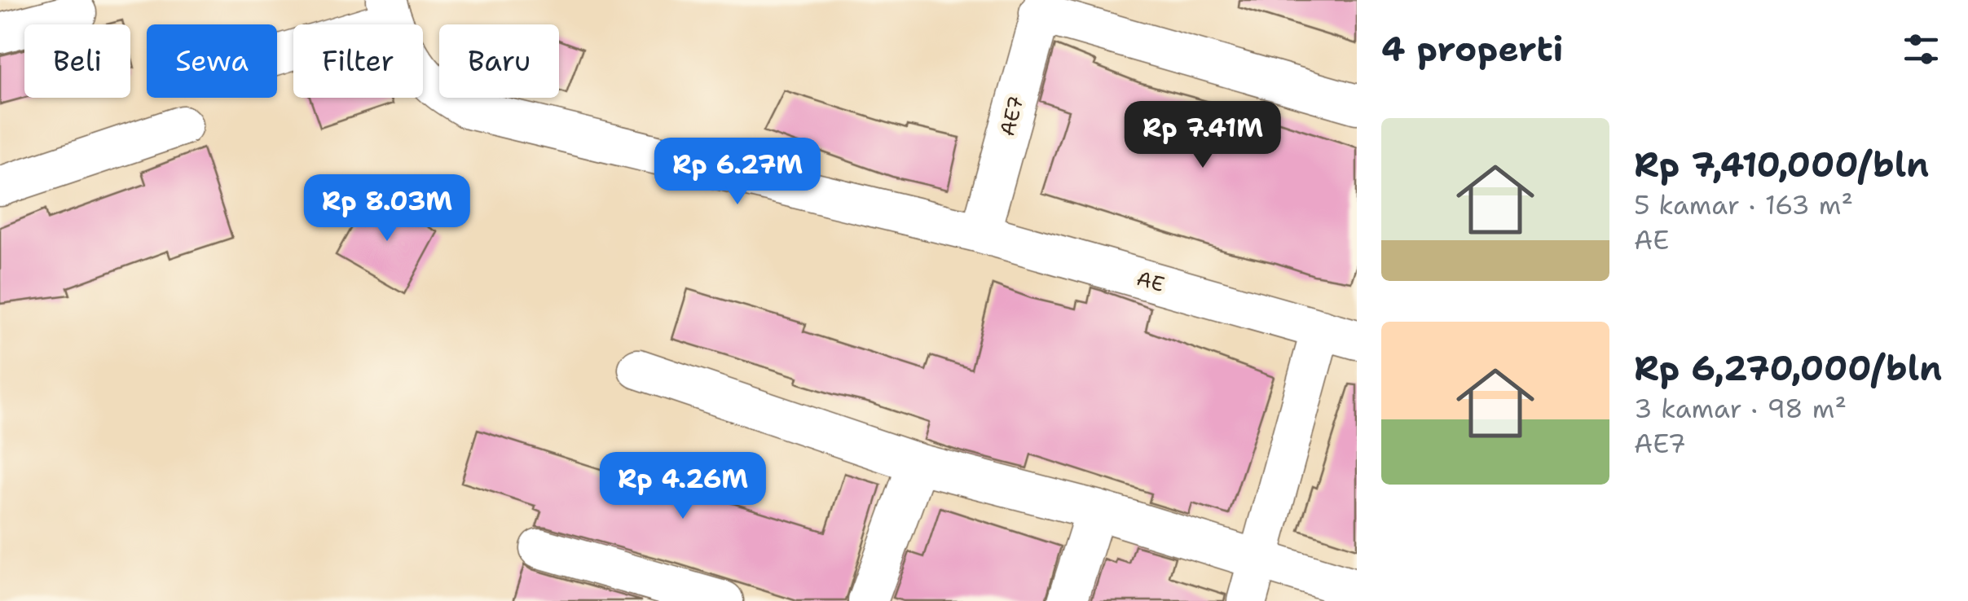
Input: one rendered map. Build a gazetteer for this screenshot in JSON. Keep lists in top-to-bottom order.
{
  "streets": {
    "street": ["AE7", "AE"]
  },
  "crossings": [
    ["AE7", "AE"]
  ],
  "page": {
    "heading": "4 properti",
    "chip": [
      "Beli",
      "Sewa",
      "Filter",
      "Baru"
    ],
    "list": [
      {
        "name": "Rp 7,410,000/bln",
        "note": "5 kamar · 163 m² · AE"
      },
      {
        "name": "Rp 6,270,000/bln",
        "note": "3 kamar · 98 m² · AE7"
      }
    ],
    "price": [
      "Rp 7.41M",
      "Rp 6.27M",
      "Rp 8.03M",
      "Rp 4.26M"
    ]
  }
}
